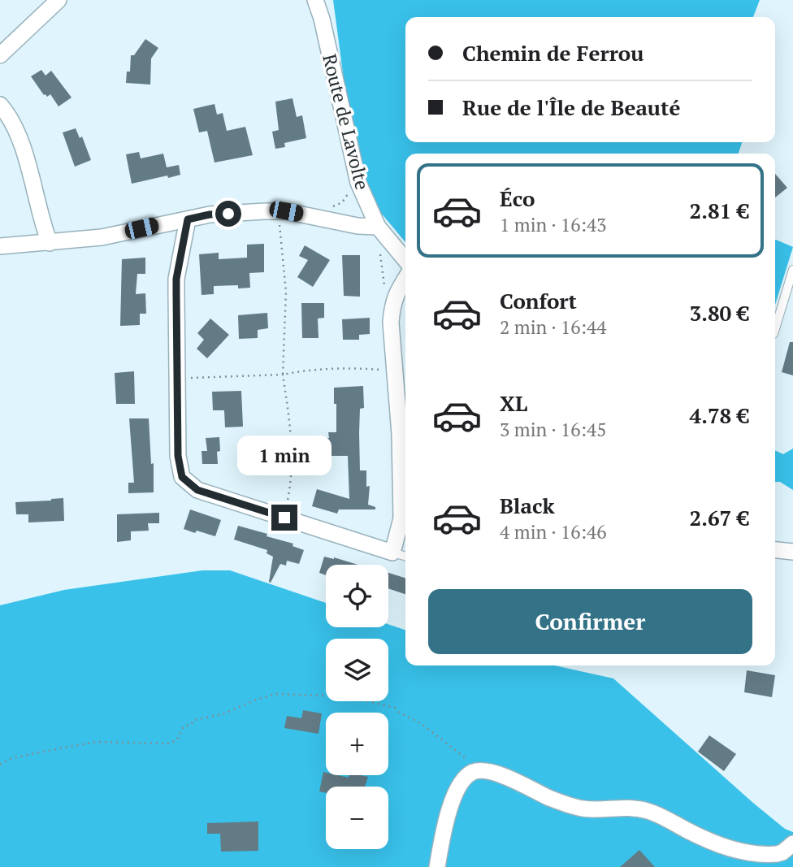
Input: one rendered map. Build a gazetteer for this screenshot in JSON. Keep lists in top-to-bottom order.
{
  "streets": {
    "street": ["Route de Lavolte"]
  },
  "page": {
    "banner": ["Chemin de Ferrou", "Rue de l'Île de Beauté"],
    "list": [
      {
        "name": "Éco",
        "note": "1 min · 16:43",
        "value": "2.81 €"
      },
      {
        "name": "Confort",
        "note": "2 min · 16:44",
        "value": "3.80 €"
      },
      {
        "name": "XL",
        "note": "3 min · 16:45",
        "value": "4.78 €"
      },
      {
        "name": "Black",
        "note": "4 min · 16:46",
        "value": "2.67 €"
      }
    ],
    "bubble": "1 min",
    "map_buttons": ["+", "−"],
    "buttons": "Confirmer"
  }
}
